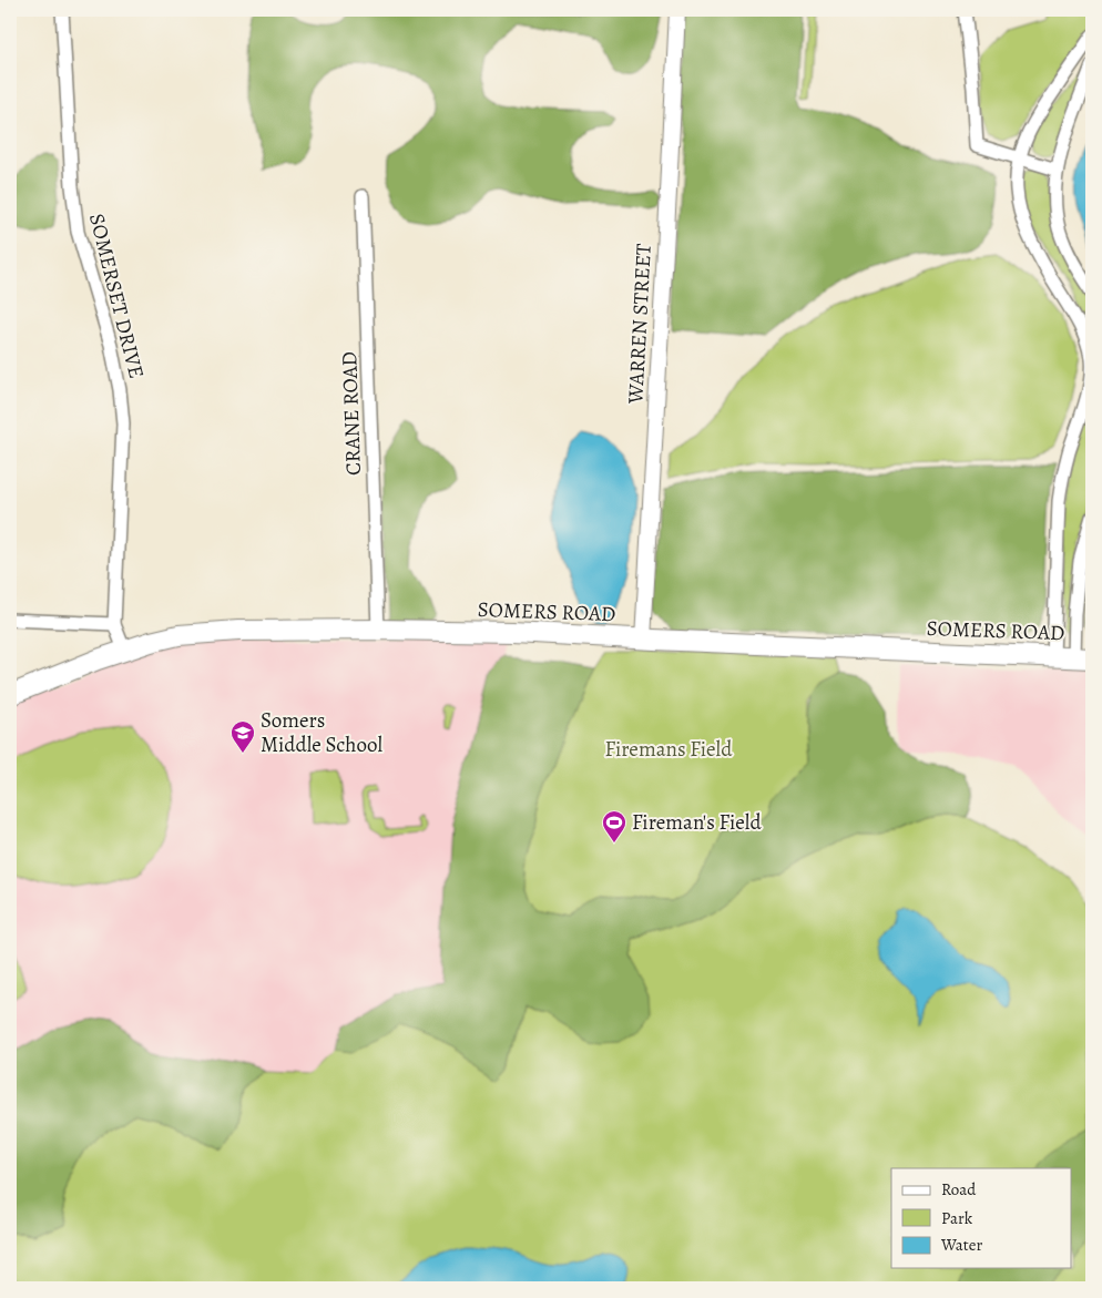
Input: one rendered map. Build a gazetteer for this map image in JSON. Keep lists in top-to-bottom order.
{
  "streets": {
    "main road": ["SOMERS ROAD"],
    "street": ["SOMERSET DRIVE", "WARREN STREET", "CRANE ROAD"]
  },
  "crossings": [
    ["WARREN STREET", "SOMERS ROAD"],
    ["CRANE ROAD", "SOMERS ROAD"]
  ],
  "parks": ["Firemans Field"],
  "places": {
    "school or university": ["Somers Middle School"],
    "sports": ["Fireman's Field"]
  },
  "legend": ["Road", "Park", "Water"]
}
